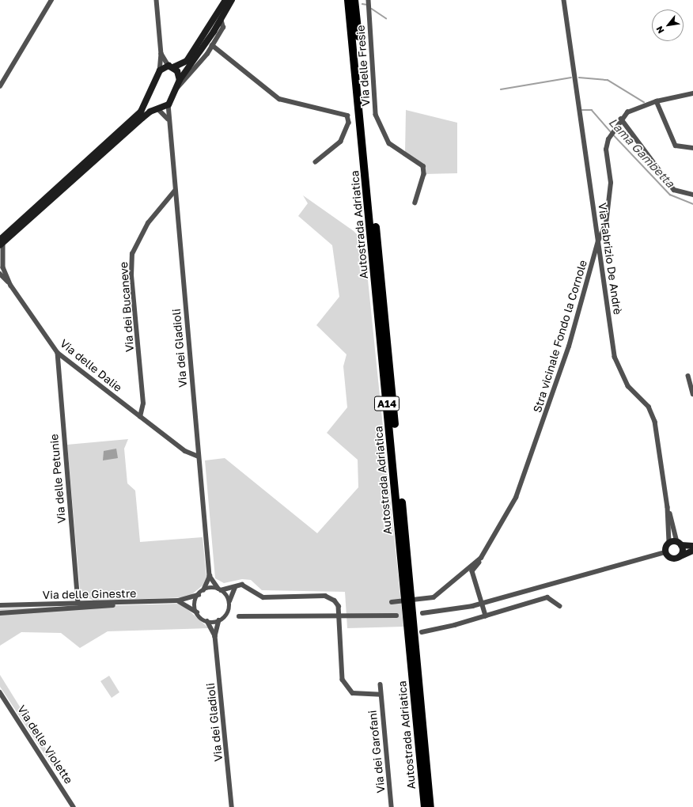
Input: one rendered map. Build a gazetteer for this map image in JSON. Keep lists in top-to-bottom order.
{
  "streets": {
    "highway": ["Autostrada Adriatica", "A14"],
    "street": [
      "Via delle Fresie",
      "Via Fabrizio De Andrè",
      "Via dei Bucaneve",
      "Stra vicinale Fondo la Cornole",
      "Via dei Gladioli",
      "Via delle Dalie",
      "Via delle Petunie",
      "Via delle Ginestre",
      "Via delle Violette",
      "Via dei Garofani"
    ]
  },
  "crossings": [
    ["Via Fabrizio De Andrè", "Stra vicinale Fondo la Cornole"],
    ["Via dei Bucaneve", "Via dei Gladioli"],
    ["Via dei Bucaneve", "Via delle Dalie"],
    ["Via dei Gladioli", "Via delle Dalie"],
    ["Via dei Gladioli", "Via delle Ginestre"],
    ["Via delle Dalie", "Via delle Petunie"],
    ["Via delle Petunie", "Via delle Ginestre"]
  ],
  "water": ["Lama Gambetta"],
  "north": "bottom left"
}
